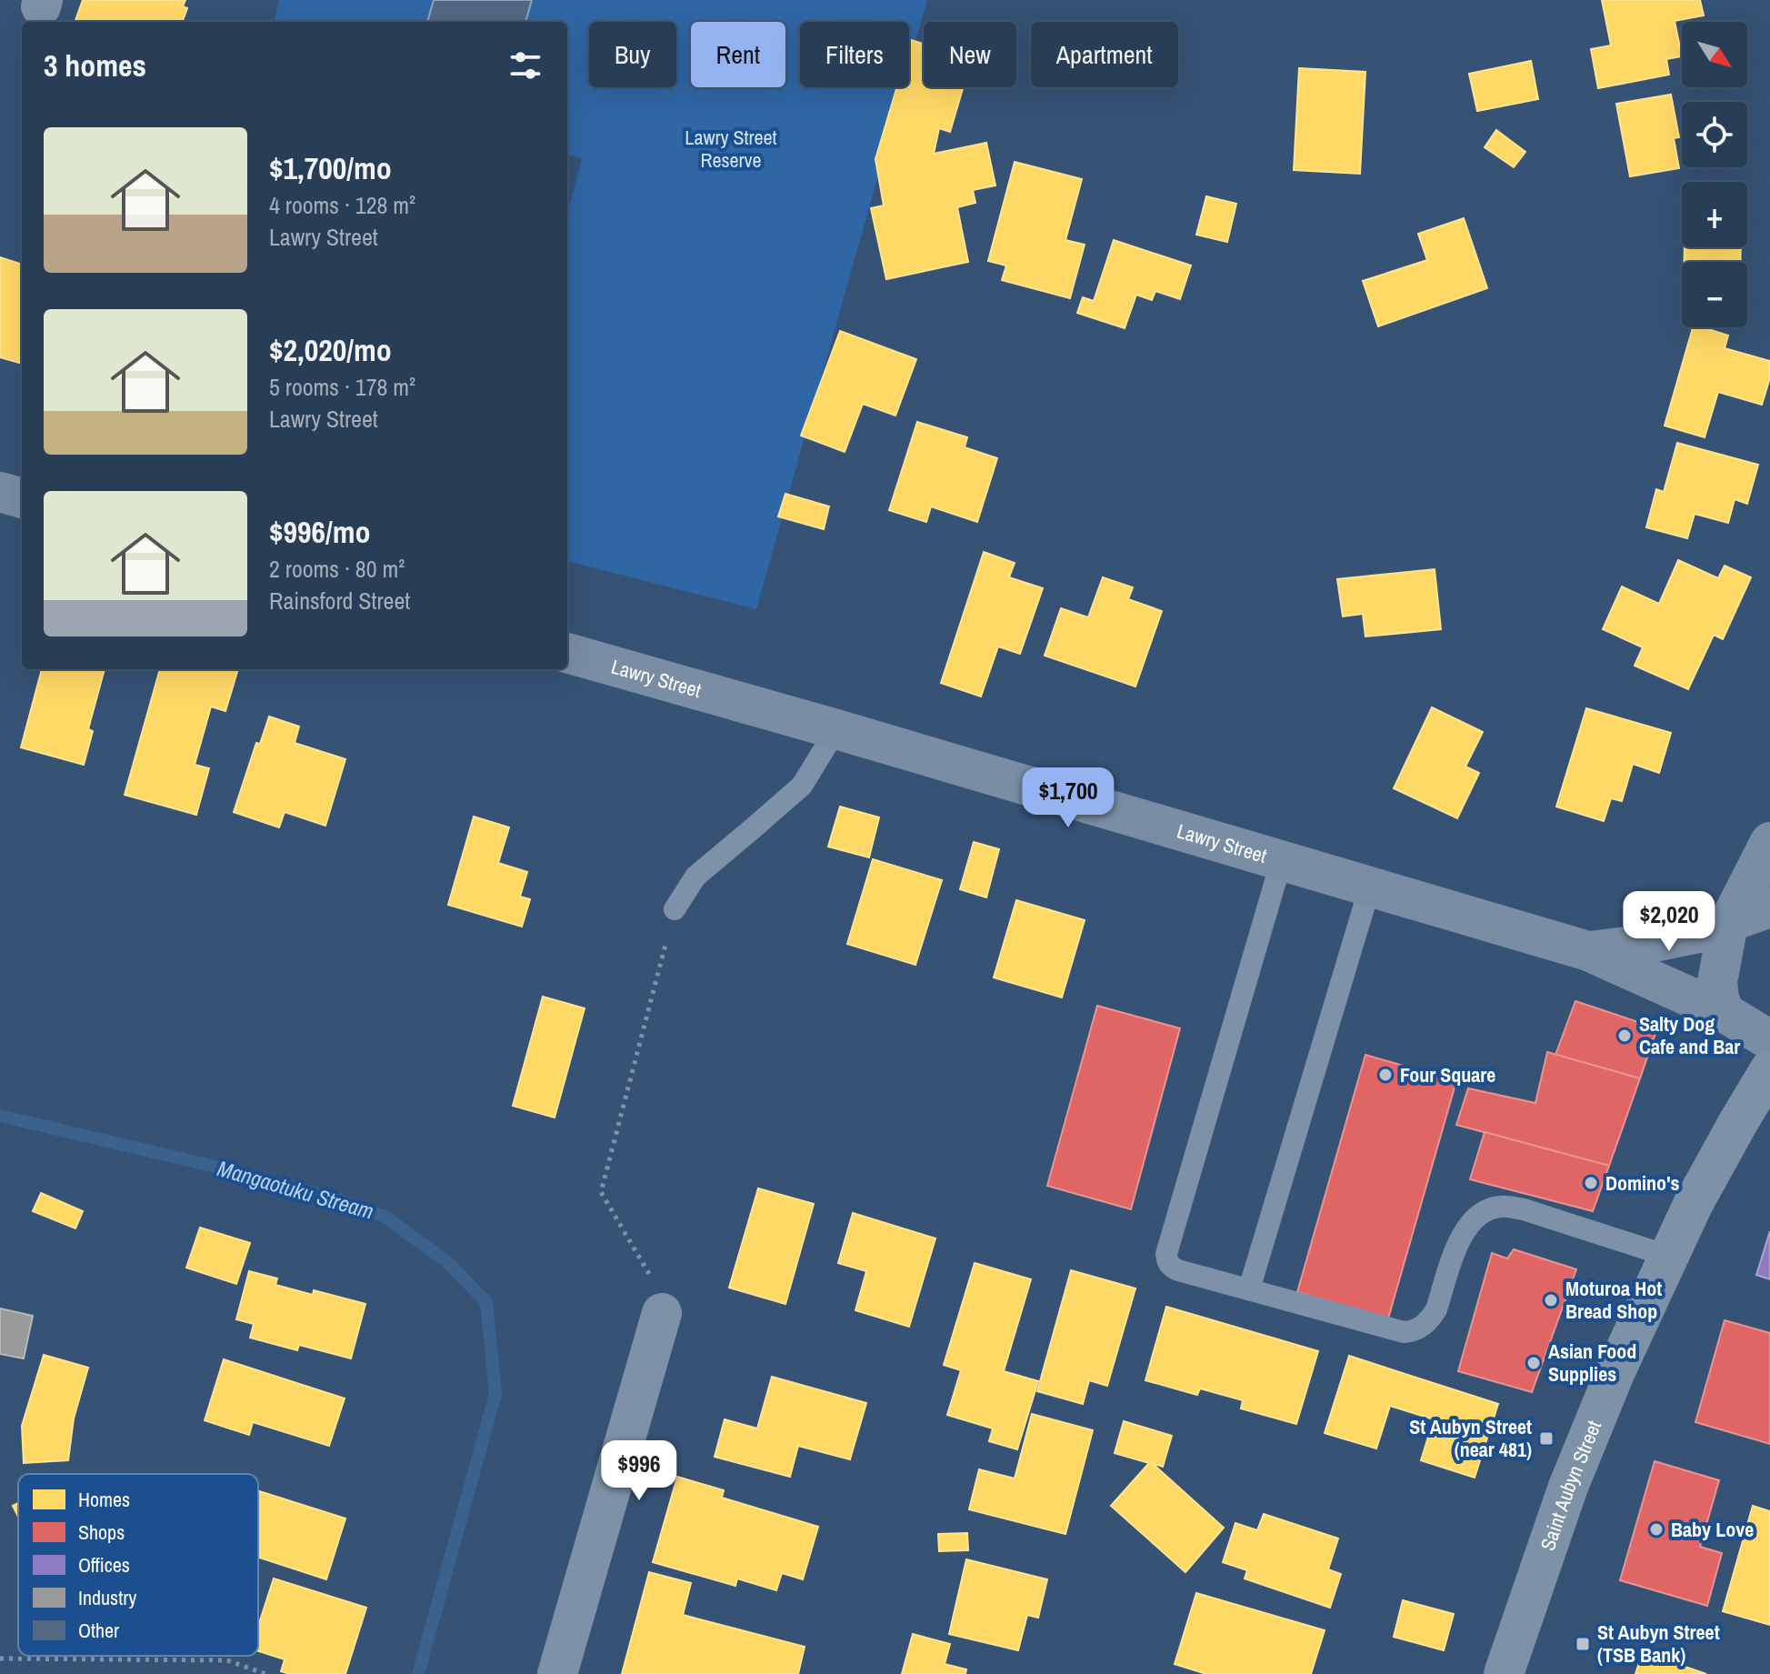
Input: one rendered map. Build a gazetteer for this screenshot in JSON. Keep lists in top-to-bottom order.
{
  "streets": {
    "highway": ["Saint Aubyn Street"],
    "street": ["Lawry Street"]
  },
  "water": ["Mangaotuku Stream"],
  "parks": ["Lawry Street Reserve"],
  "places": {
    "other": [
      "Salty Dog Cafe and Bar",
      "Four Square",
      "Domino's",
      "Moturoa Hot Bread Shop",
      "Asian Food Supplies",
      "Baby Love"
    ],
    "transit": ["St Aubyn Street (near 481)", "St Aubyn Street (TSB Bank)"]
  },
  "legend": [
    "Homes",
    "Shops",
    "Offices",
    "Industry",
    "Other"
  ],
  "north": "bottom right",
  "page": {
    "map_buttons": ["+", "−"],
    "chip": [
      "Buy",
      "Rent",
      "Filters",
      "New",
      "Apartment"
    ],
    "heading": "3 homes",
    "list": [
      {
        "name": "$1,700/mo",
        "note": "4 rooms · 128 m² · Lawry Street"
      },
      {
        "name": "$2,020/mo",
        "note": "5 rooms · 178 m² · Lawry Street"
      },
      {
        "name": "$996/mo",
        "note": "2 rooms · 80 m² · Rainsford Street"
      }
    ],
    "price": ["$1,700", "$2,020", "$996"]
  }
}
